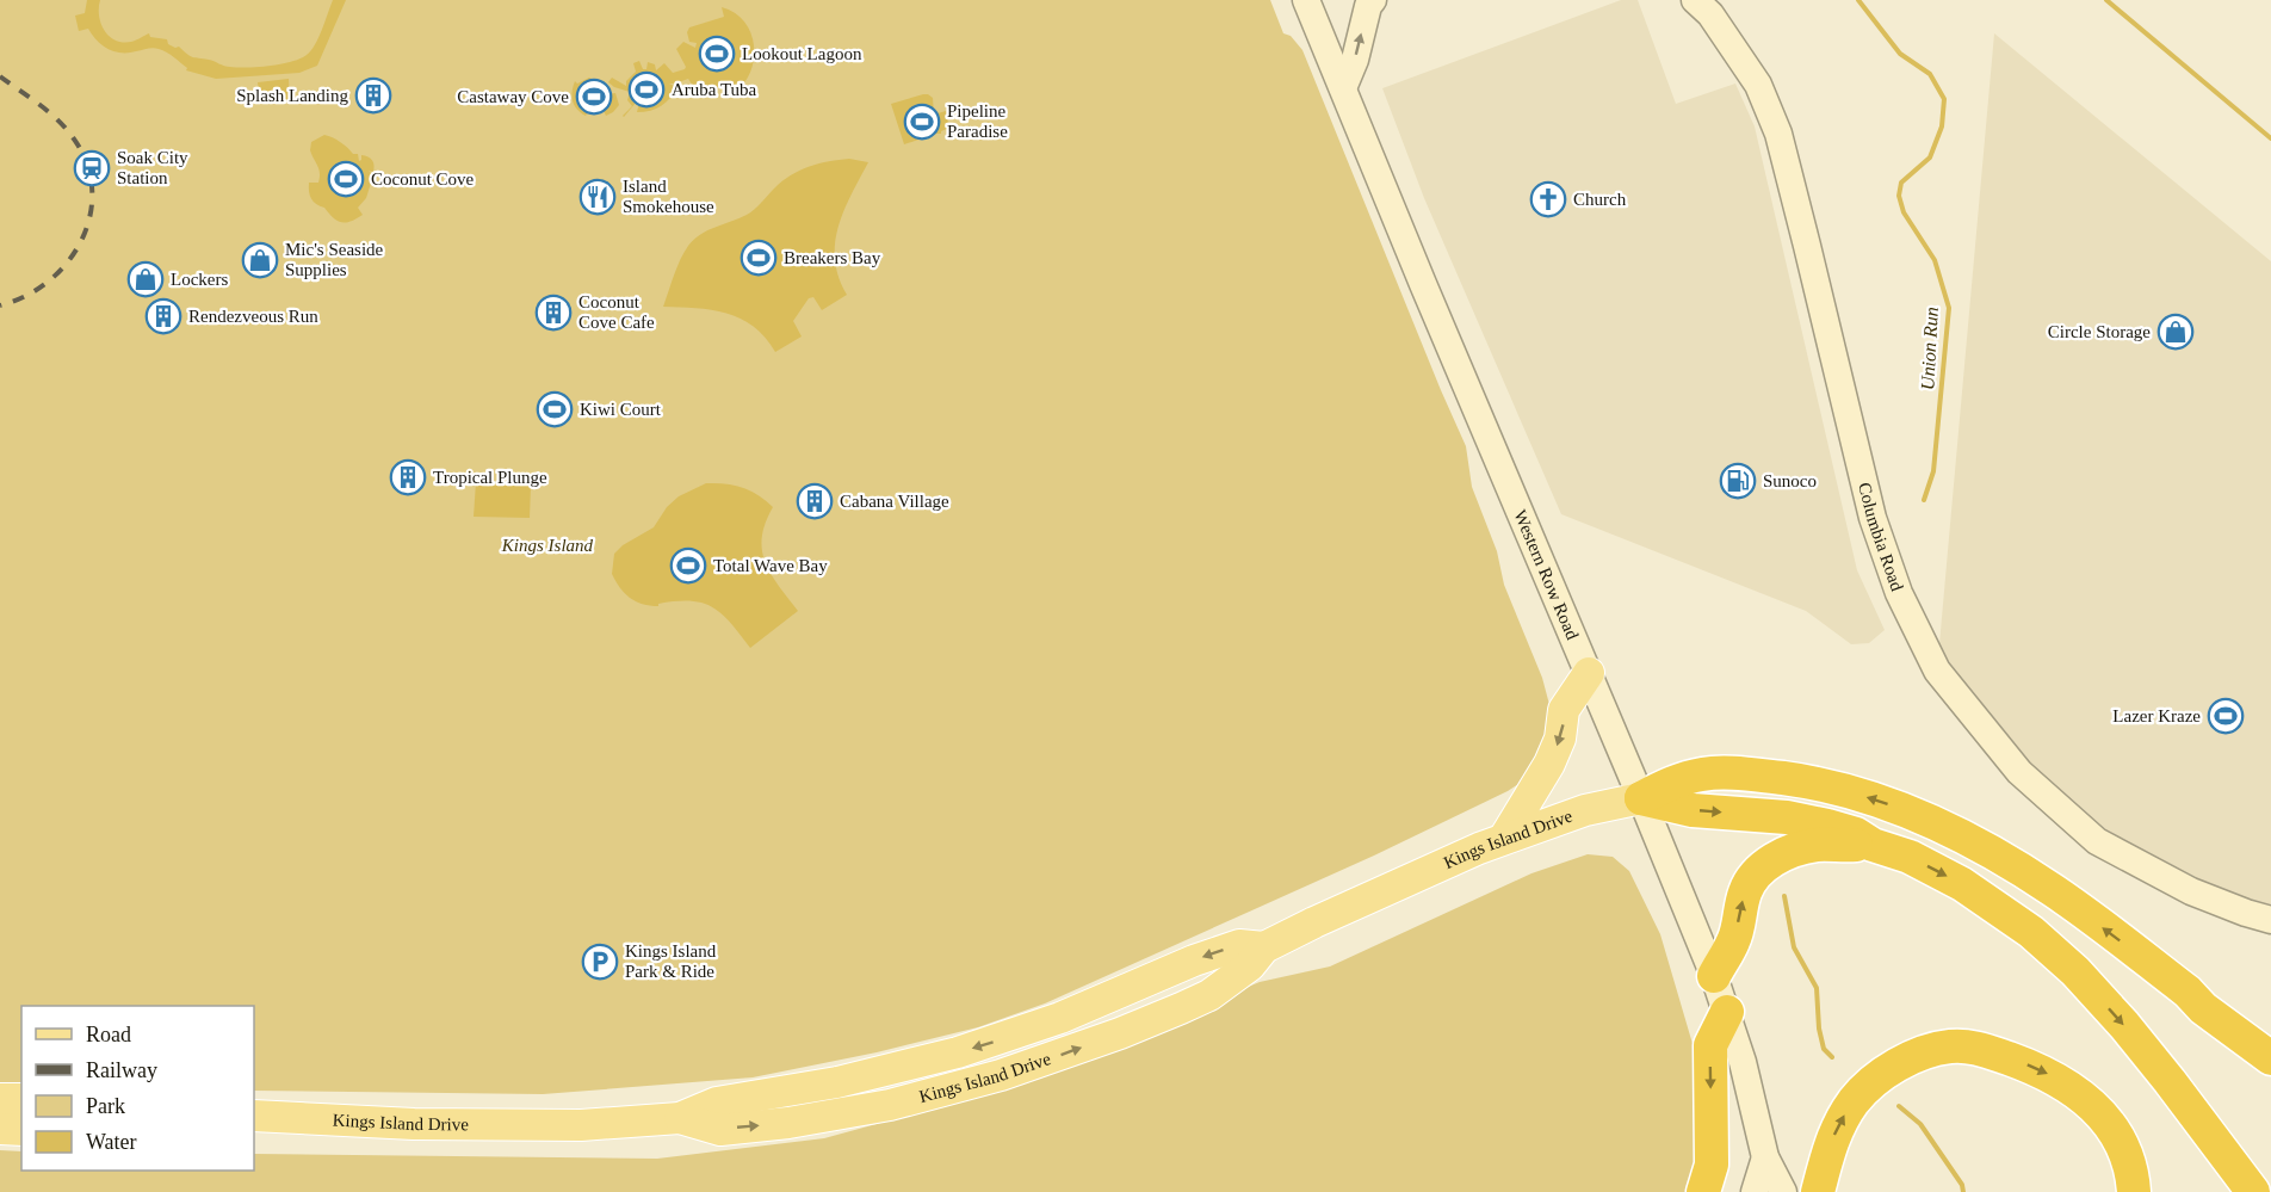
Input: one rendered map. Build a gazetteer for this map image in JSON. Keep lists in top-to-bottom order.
{
  "streets": {
    "main road": ["Kings Island Drive"],
    "street": ["Columbia Road", "Western Row Road"]
  },
  "crossings": [
    ["Western Row Road", "Kings Island Drive"]
  ],
  "water": ["Union Run"],
  "parks": ["Kings Island"],
  "places": {
    "sports": [
      "Lookout Lagoon",
      "Aruba Tuba",
      "Castaway Cove",
      "Pipeline Paradise",
      "Coconut Cove",
      "Breakers Bay",
      "Kiwi Court",
      "Total Wave Bay",
      "Lazer Kraze"
    ],
    "building": [
      "Splash Landing",
      "Coconut Cove Cafe",
      "Rendezveous Run",
      "Tropical Plunge",
      "Cabana Village"
    ],
    "station": ["Soak City Station"],
    "restaurant": ["Island Smokehouse"],
    "church": ["Church"],
    "shop": ["Mic's Seaside Supplies", "Lockers", "Circle Storage"],
    "fuel station": ["Sunoco"],
    "parking": ["Kings Island Park & Ride"]
  },
  "legend": [
    "Road",
    "Railway",
    "Park",
    "Water"
  ]
}
